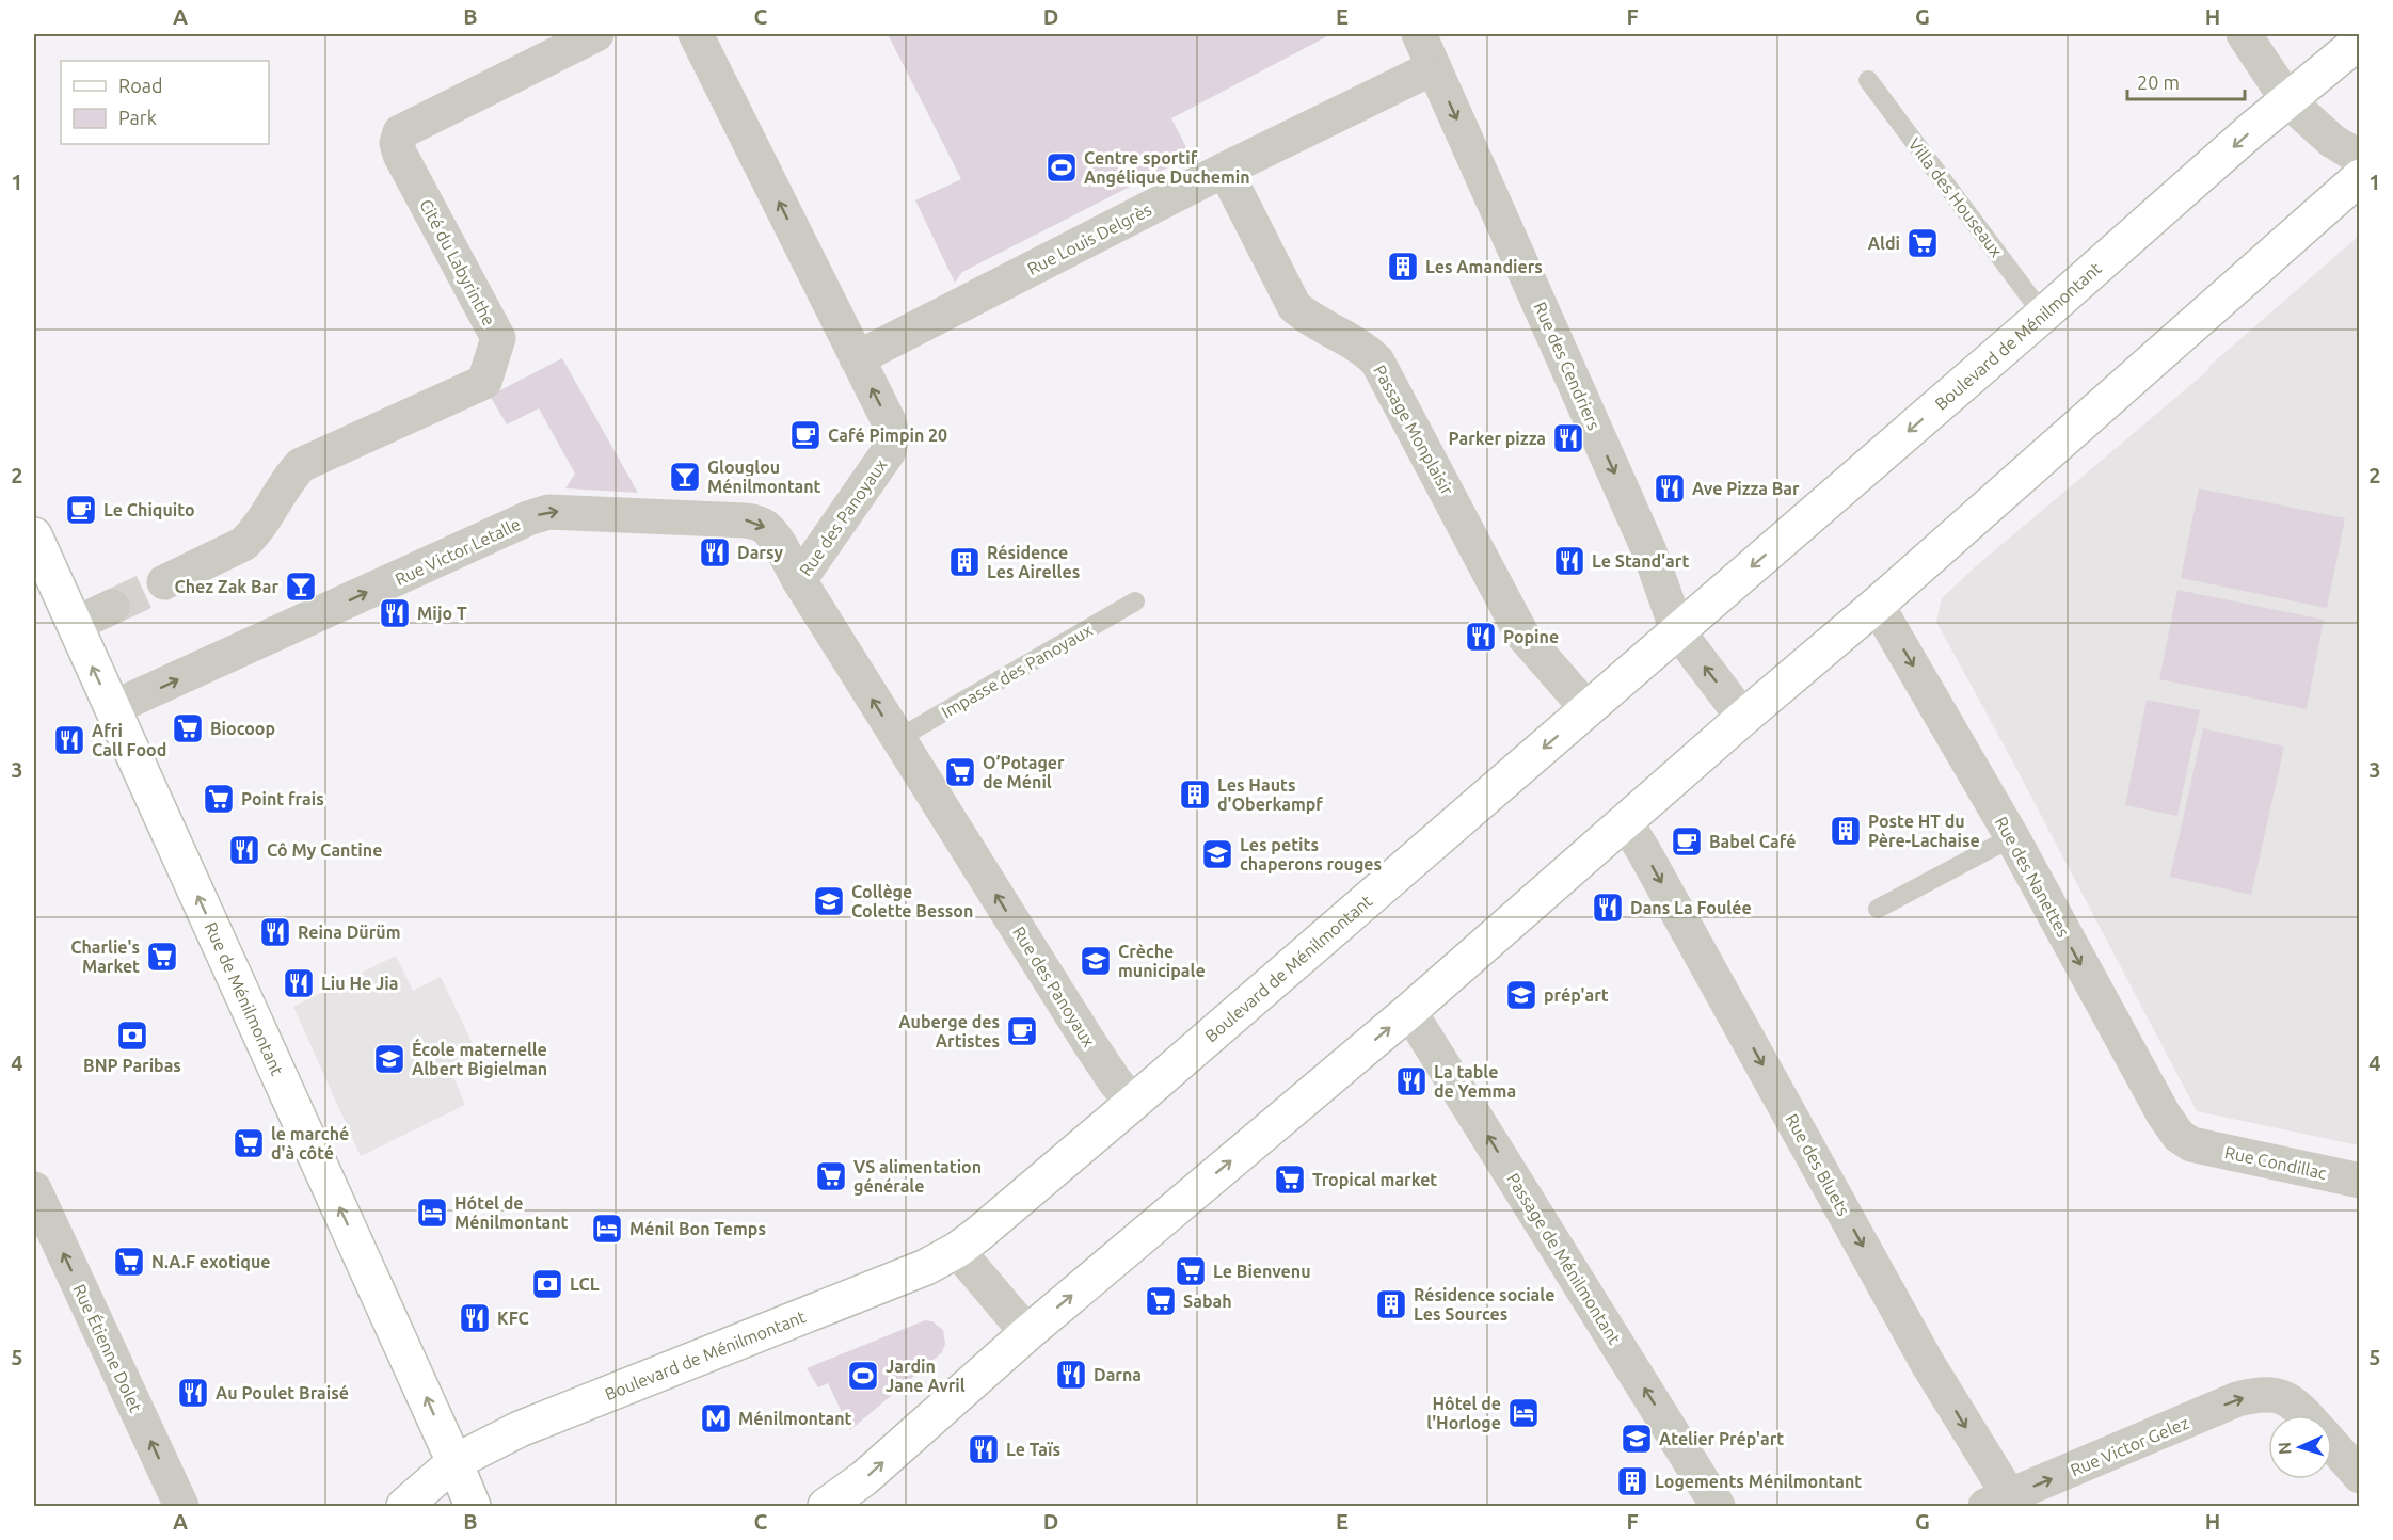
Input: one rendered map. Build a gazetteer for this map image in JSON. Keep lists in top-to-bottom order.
{
  "streets": {
    "main road": ["Boulevard de Ménilmontant", "Rue de Ménilmontant"],
    "street": [
      "Rue Louis Delgrès",
      "Cité du Labyrinthe",
      "Rue des Cendriers",
      "Passage Monplaisir",
      "Rue des Panoyaux",
      "Rue Victor Letalle",
      "Rue des Nanettes",
      "Rue Condillac",
      "Rue des Bluets",
      "Passage de Ménilmontant",
      "Rue Étienne Dolet",
      "Rue Victor Gelez"
    ],
    "lane": ["Villa des Houseaux", "Impasse des Panoyaux"]
  },
  "crossings": [
    ["Villa des Houseaux", "Boulevard de Ménilmontant"],
    ["Rue Louis Delgrès", "Passage Monplaisir"],
    ["Rue Louis Delgrès", "Rue des Panoyaux"],
    ["Boulevard de Ménilmontant", "Rue des Cendriers"],
    ["Boulevard de Ménilmontant", "Passage Monplaisir"],
    ["Boulevard de Ménilmontant", "Rue des Panoyaux"],
    ["Boulevard de Ménilmontant", "Rue de Ménilmontant"],
    ["Rue des Panoyaux", "Rue Victor Letalle"],
    ["Rue des Panoyaux", "Impasse des Panoyaux"],
    ["Rue Victor Letalle", "Rue de Ménilmontant"],
    ["Rue des Nanettes", "Rue Condillac"],
    ["Rue des Bluets", "Rue Victor Gelez"]
  ],
  "one_way": [
    "Rue des Cendriers",
    "Rue des Panoyaux",
    "Rue Victor Letalle",
    "Rue des Nanettes",
    "Rue de Ménilmontant",
    "Rue des Bluets",
    "Passage de Ménilmontant",
    "Rue Étienne Dolet",
    "Rue Victor Gelez"
  ],
  "places": {
    "sports": ["Centre sportif Angélique Duchemin", "Jardin Jane Avril"],
    "supermarket": [
      "Aldi",
      "Biocoop",
      "O’Potager de Ménil",
      "Point frais",
      "Charlie's Market",
      "le marché d'à côté",
      "VS alimentation générale",
      "Tropical market",
      "N.A.F exotique",
      "Le Bienvenu",
      "Sabah"
    ],
    "building": [
      "Les Amandiers",
      "Résidence Les Airelles",
      "Les Hauts d'Oberkampf",
      "Poste HT du Père-Lachaise",
      "Résidence sociale Les Sources",
      "Logements Ménilmontant"
    ],
    "cafe": [
      "Café Pimpin 20",
      "Le Chiquito",
      "Babel Café",
      "Auberge des Artistes"
    ],
    "restaurant": [
      "Parker pizza",
      "Ave Pizza Bar",
      "Darsy",
      "Le Stand'art",
      "Mijo T",
      "Popine",
      "Afri Call Food",
      "Cô My Cantine",
      "Dans La Foulée",
      "Reina Dürüm",
      "Liu He Jia",
      "La table de Yemma",
      "KFC",
      "Darna",
      "Au Poulet Braisé",
      "Le Taïs"
    ],
    "bar": ["Glouglou Ménilmontant", "Chez Zak Bar"],
    "school or university": [
      "Les petits chaperons rouges",
      "Collège Colette Besson",
      "Crèche municipale",
      "prép'art",
      "École maternelle Albert Bigielman",
      "Atelier Prép'art"
    ],
    "bank": ["BNP Paribas", "LCL"],
    "hotel": ["Hótel de Ménilmontant", "Ménil Bon Temps", "Hôtel de l'Horloge"],
    "metro station": ["Ménilmontant"]
  },
  "legend": ["Road", "Park"],
  "scale_bar": "20 m",
  "north": "left",
  "grid": {
    "columns": [
      "A",
      "B",
      "C",
      "D",
      "E",
      "F",
      "G",
      "H"
    ],
    "rows": [
      "1",
      "2",
      "3",
      "4",
      "5"
    ]
  }
}
